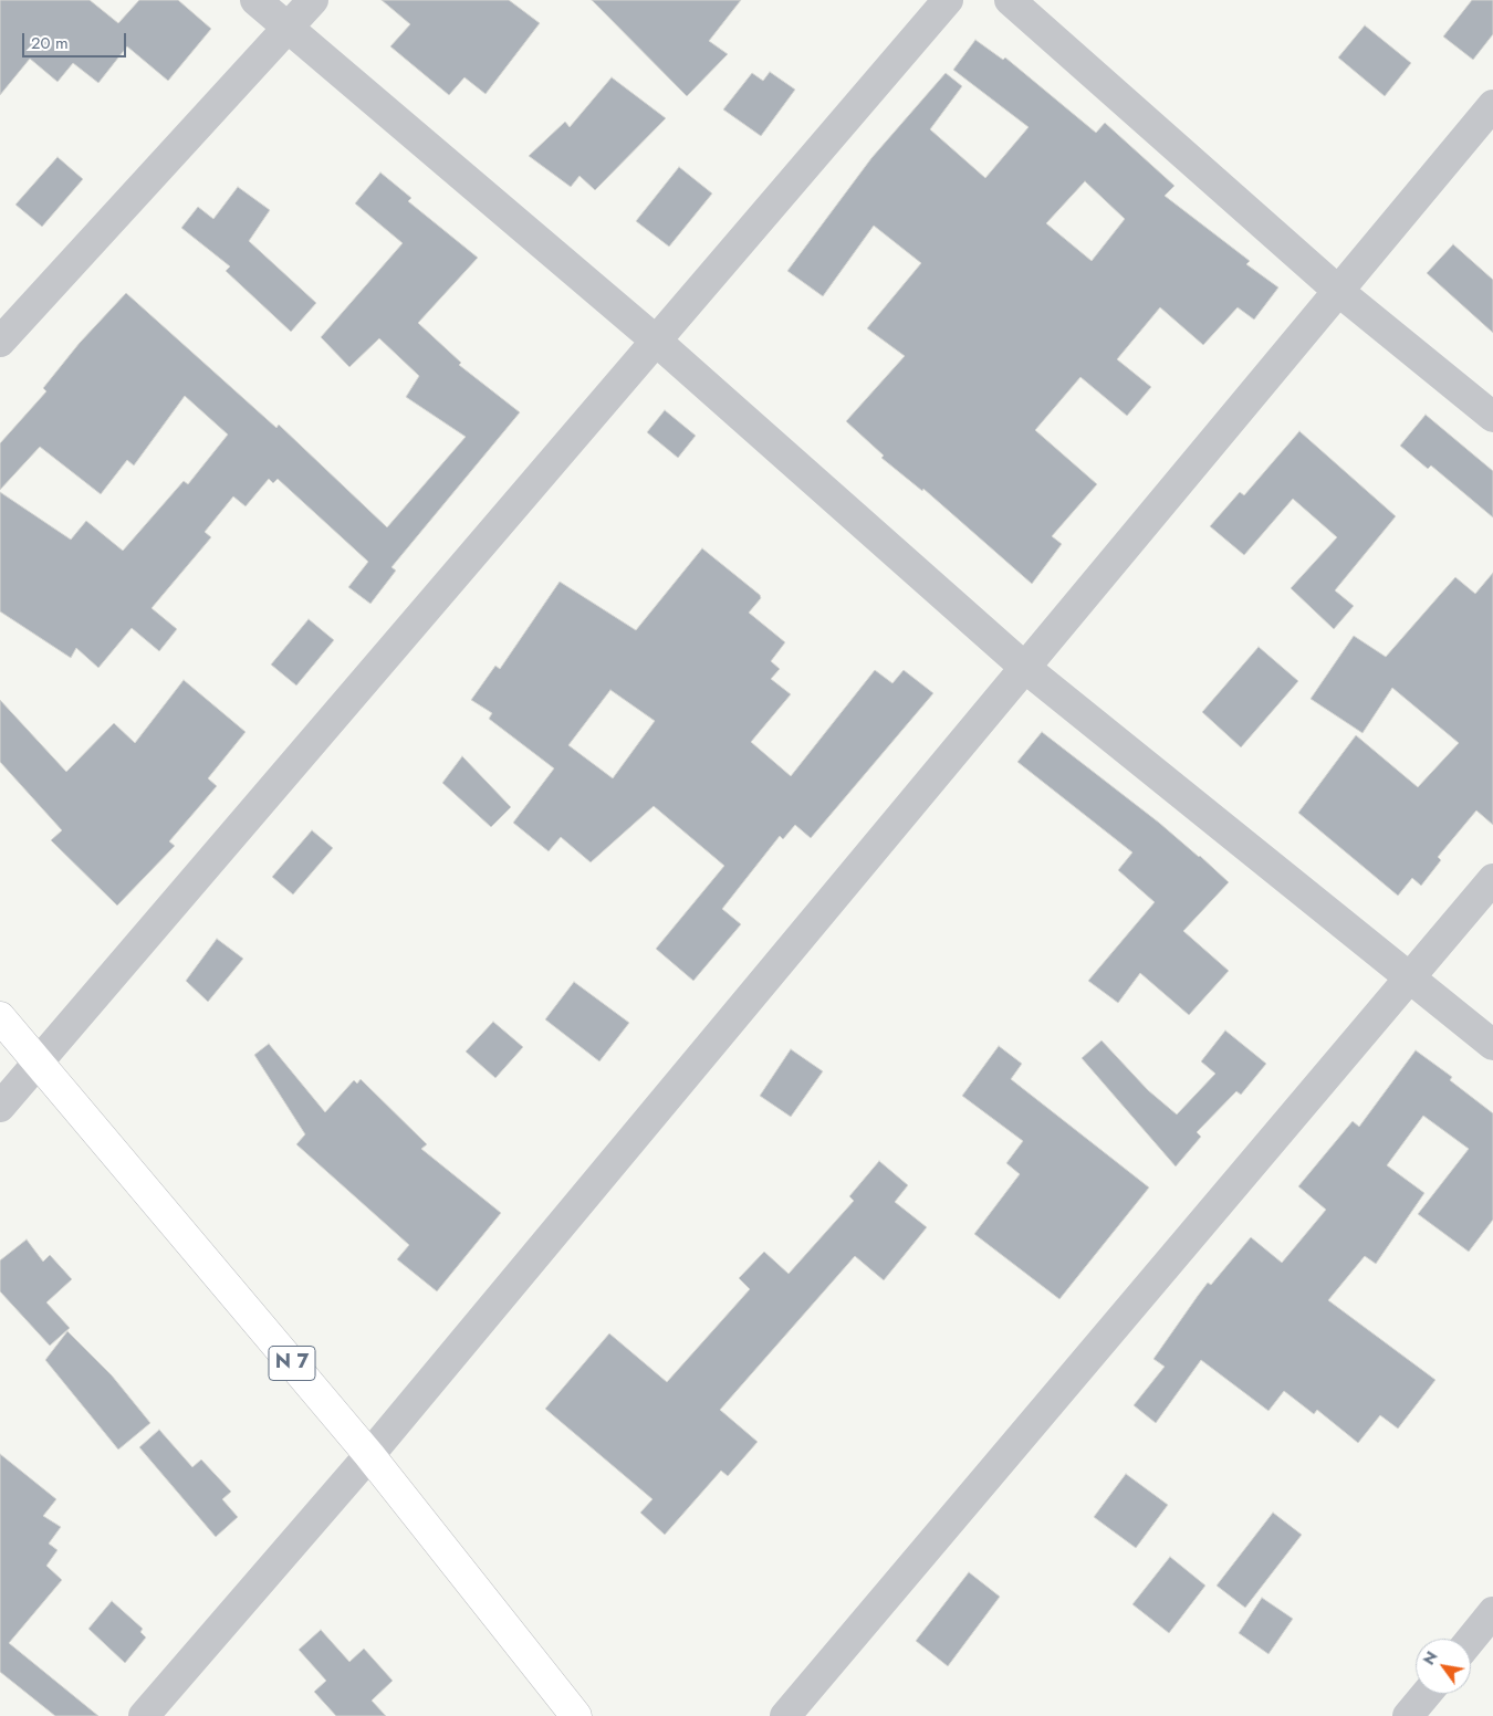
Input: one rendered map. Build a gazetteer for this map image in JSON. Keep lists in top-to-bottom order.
{
  "streets": {
    "highway": ["N 7"]
  },
  "scale_bar": "20 m",
  "north": "top left"
}
